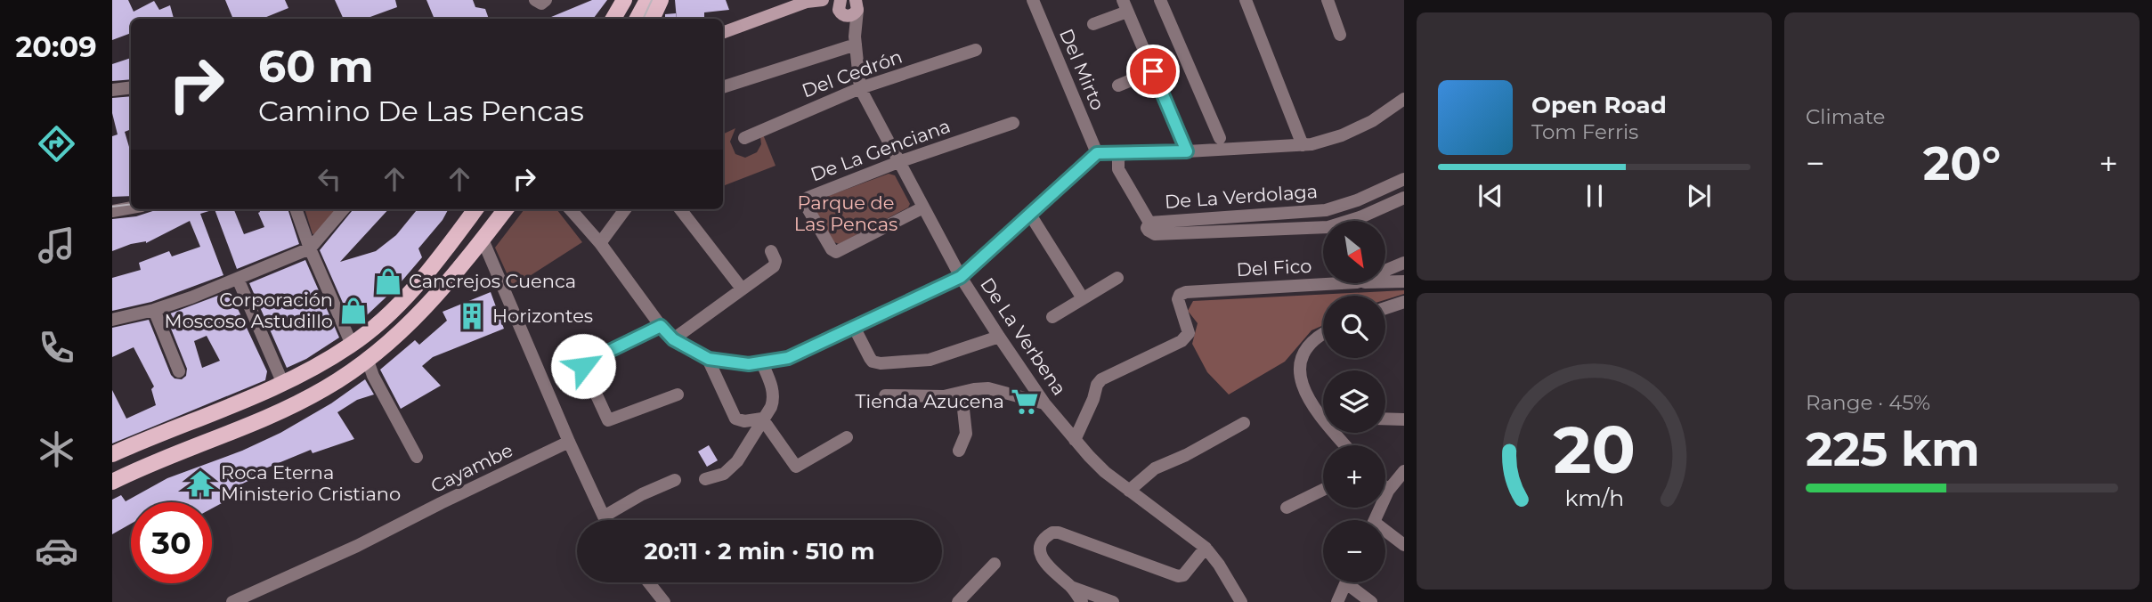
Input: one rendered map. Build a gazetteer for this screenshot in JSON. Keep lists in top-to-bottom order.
{
  "streets": {
    "street": [
      "Del Mirto",
      "Del Cedrón",
      "De La Genciana",
      "De La Verdolaga",
      "Del Fico",
      "De La Verbena",
      "Cayambe"
    ]
  },
  "crossings": [
    ["Del Cedrón", "De La Verbena"],
    ["De La Genciana", "De La Verbena"],
    ["Del Fico", "De La Verbena"]
  ],
  "parks": ["Parque de Las Pencas"],
  "places": {
    "shop": ["Cancrejos Cuenca", "Corporación Moscoso Astudillo"],
    "building": ["Horizontes"],
    "supermarket": ["Tienda Azucena"],
    "temple": ["Roca Eterna Ministerio Cristiano"]
  },
  "north": "bottom right",
  "page": {
    "tabs": "20:09",
    "tile": [
      "Climate",
      ["Range · 45%", "225 km"]
    ],
    "turn": ["60 m", "Camino De Las Pencas"],
    "song": ["Open Road", "Tom Ferris"],
    "heat": ["−", "20°", "+"],
    "map_buttons": ["+", "−"],
    "limit": "30",
    "trip": "20:11 · 2 min · 510 m",
    "gauge": ["20", "km/h"]
  }
}
